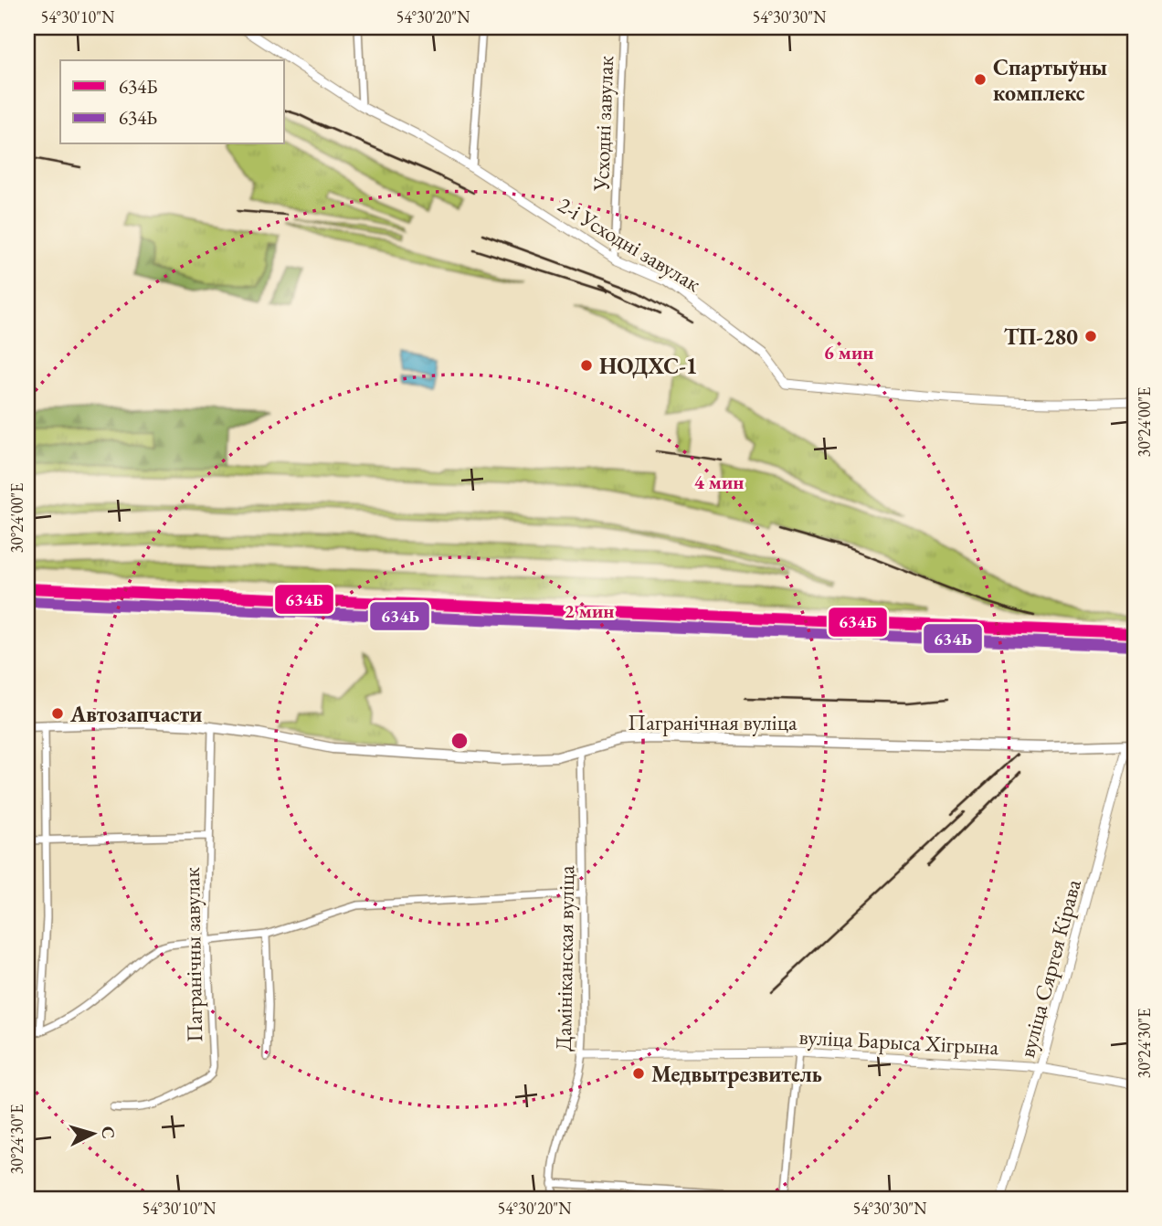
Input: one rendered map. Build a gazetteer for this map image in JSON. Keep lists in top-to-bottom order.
{
  "streets": {
    "main road": ["Пагранічная вуліца"],
    "street": [
      "Усходні завулак",
      "2-і Усходні завулак",
      "Пагранічны завулак",
      "Дамініканская вуліца",
      "вуліца Сяргея Кірава",
      "вуліца Барыса Хігрына"
    ]
  },
  "crossings": [
    ["Усходні завулак", "2-і Усходні завулак"],
    ["Пагранічная вуліца", "Пагранічны завулак"],
    ["Пагранічная вуліца", "Дамініканская вуліца"],
    ["Пагранічная вуліца", "вуліца Сяргея Кірава"],
    ["Дамініканская вуліца", "вуліца Барыса Хігрына"],
    ["вуліца Сяргея Кірава", "вуліца Барыса Хігрына"]
  ],
  "places": [
    "Спартыўны комплекс",
    "ТП-280",
    "НОДХС-1",
    "Автозапчасти",
    "Медвытрезвитель"
  ],
  "lines": ["transit line 634Б", "transit line 634Ь"],
  "legend": ["634Б", "634Ь"],
  "north": "right",
  "coordinates": [
    "54°30'10\"N",
    "54°30'20\"N",
    "54°30'30\"N",
    "30°24'00\"E",
    "30°24'30\"E"
  ],
  "rings": ["6 мин", "4 мин", "2 мин"]
}
